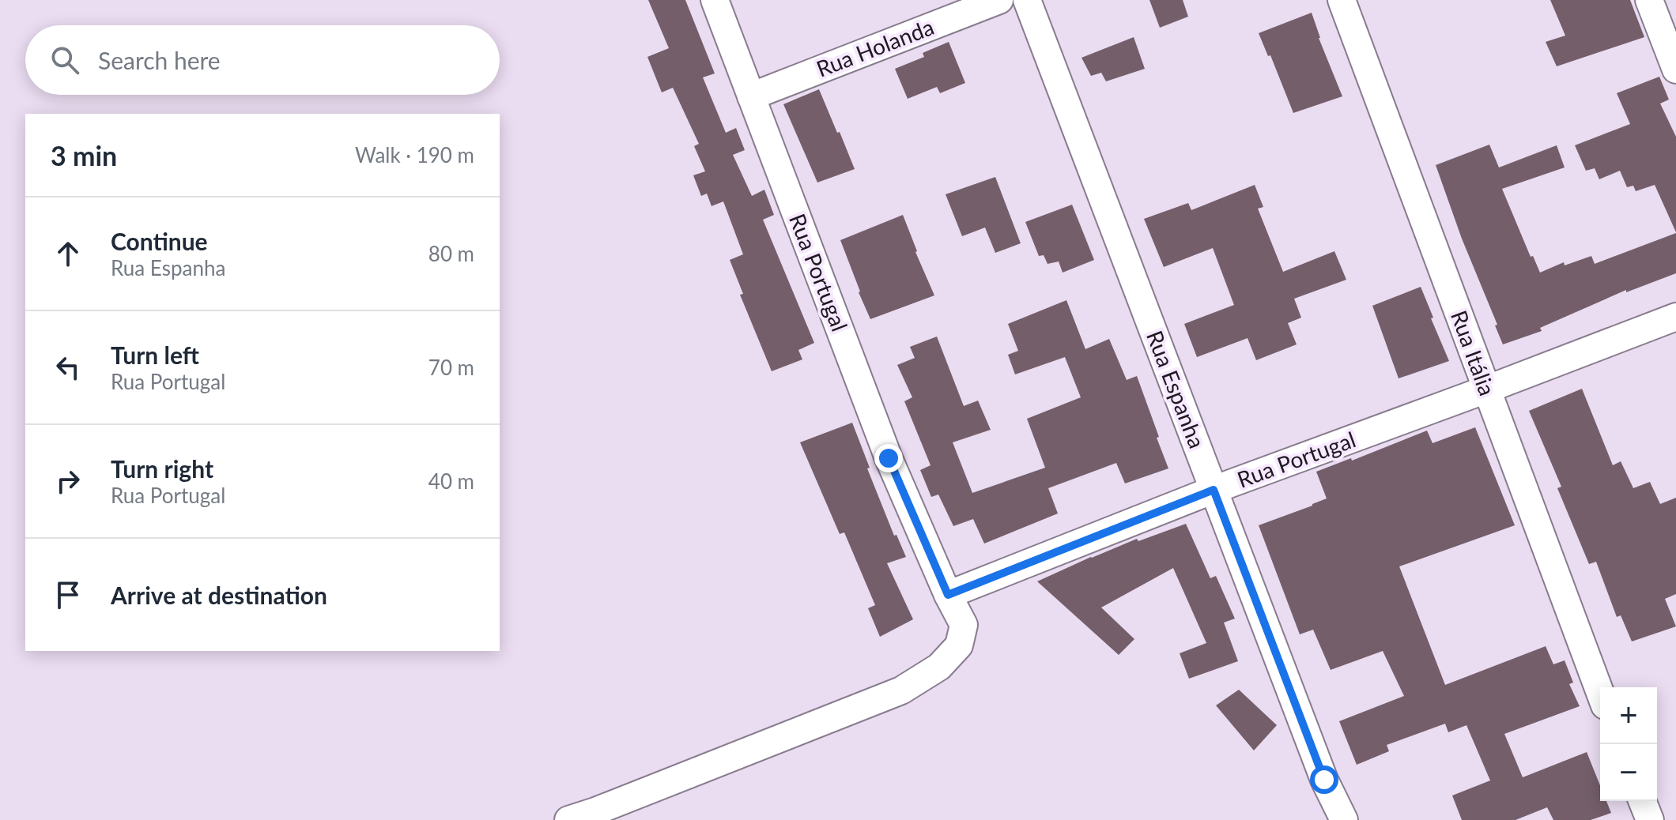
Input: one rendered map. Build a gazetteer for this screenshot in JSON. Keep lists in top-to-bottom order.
{
  "streets": {
    "street": [
      "Rua Holanda",
      "Rua Portugal",
      "Rua Itália",
      "Rua Espanha"
    ]
  },
  "crossings": [
    ["Rua Holanda", "Rua Portugal"],
    ["Rua Portugal", "Rua Itália"],
    ["Rua Portugal", "Rua Espanha"]
  ],
  "page": {
    "search": "Search here",
    "heading": ["3 min", "Walk · 190 m"],
    "list": [
      ["Continue", "Rua Espanha", "80 m"],
      ["Turn left", "Rua Portugal", "70 m"],
      ["Turn right", "Rua Portugal", "40 m"],
      "Arrive at destination"
    ],
    "map_buttons": ["+", "−"]
  }
}
